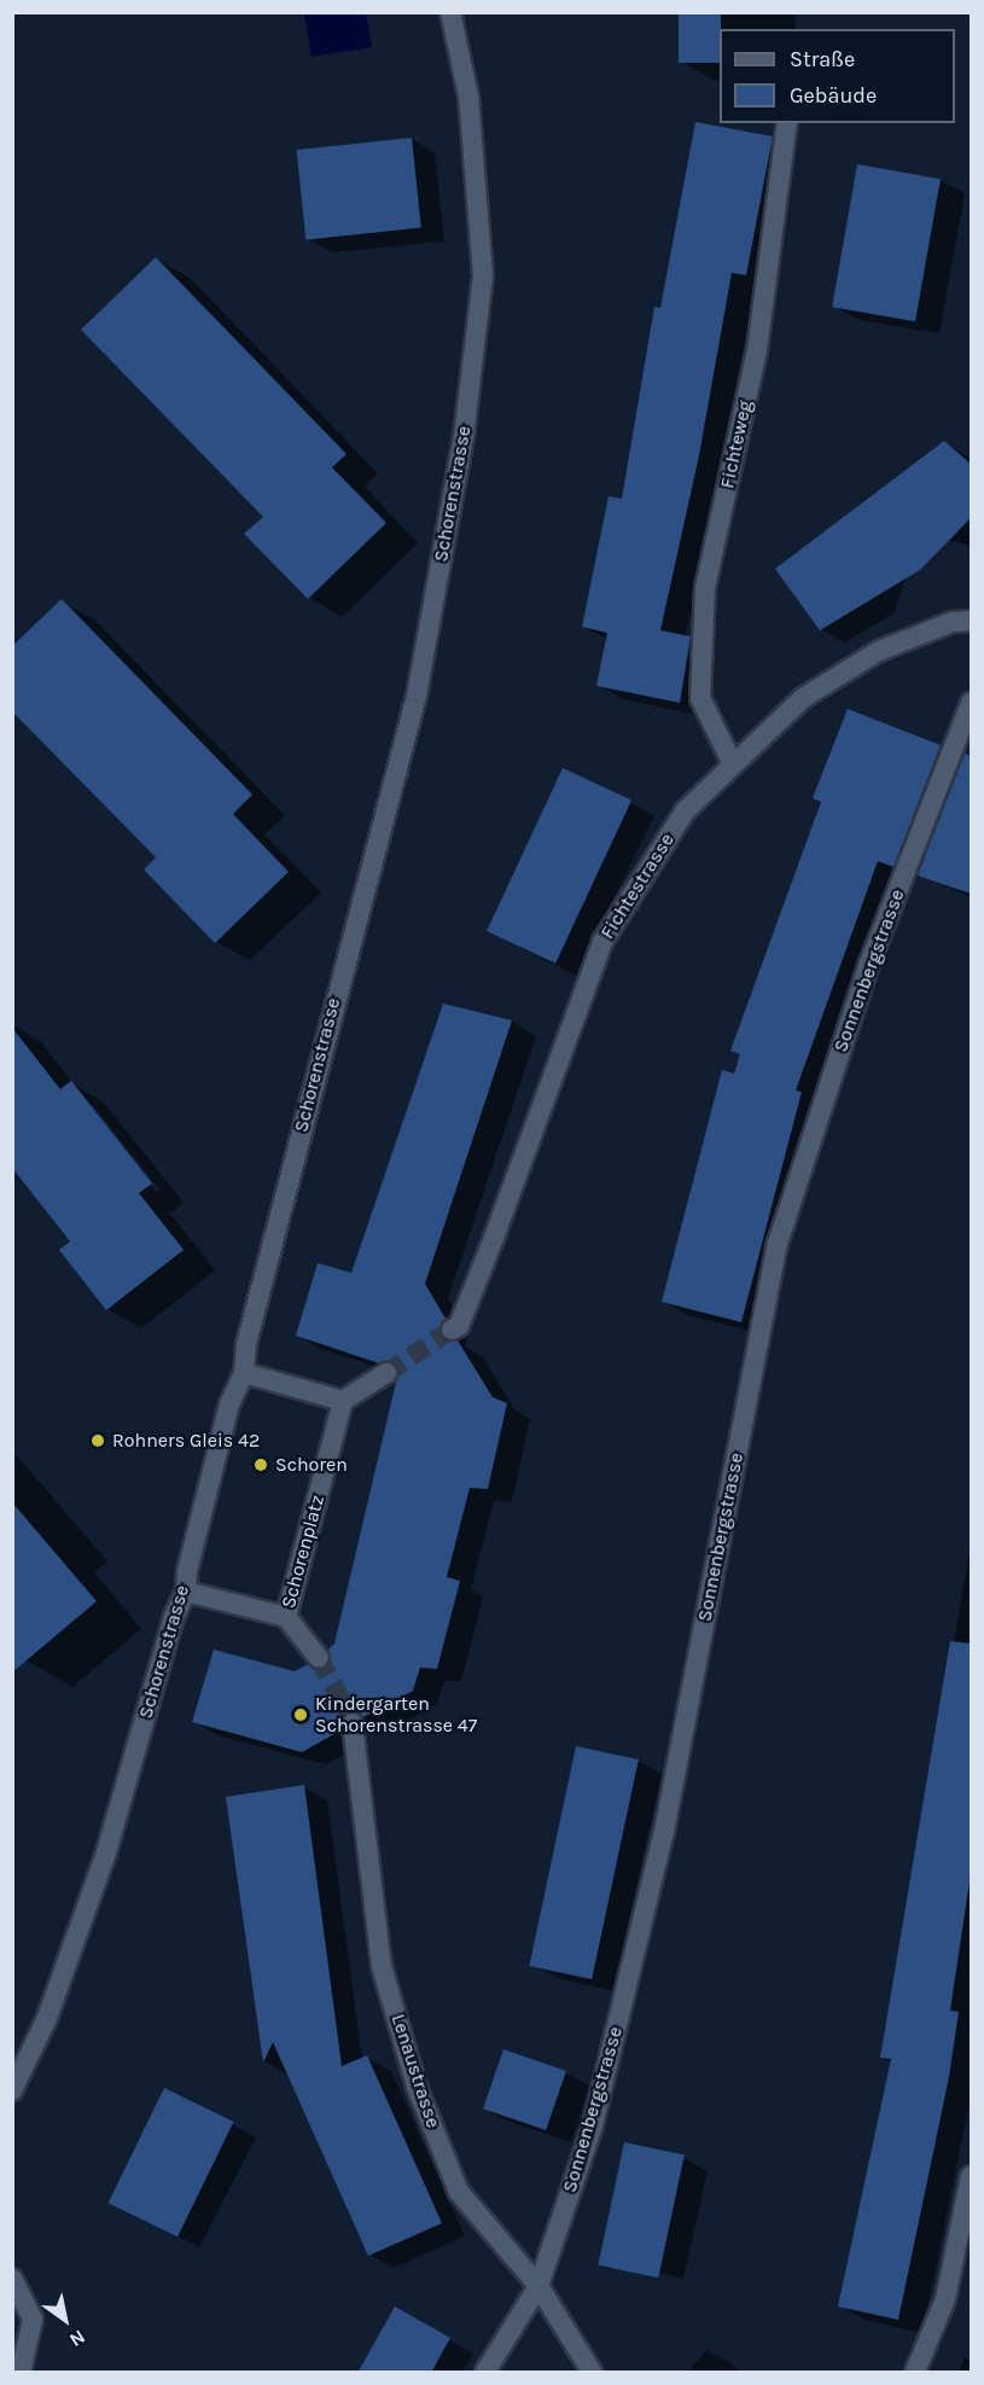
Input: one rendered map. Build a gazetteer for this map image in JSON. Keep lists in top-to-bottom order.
{
  "streets": {
    "street": [
      "Fichteweg",
      "Schorenstrasse",
      "Fichtestrasse",
      "Sonnenbergstrasse",
      "Schorenplatz",
      "Lenaustrasse"
    ]
  },
  "crossings": [
    ["Fichteweg", "Fichtestrasse"],
    ["Schorenstrasse", "Schorenplatz"],
    ["Sonnenbergstrasse", "Lenaustrasse"]
  ],
  "places": ["Rohners Gleis 42", "Schoren", "Kindergarten Schorenstrasse 47"],
  "legend": ["Straße", "Gebäude"],
  "north": "bottom right"
}
